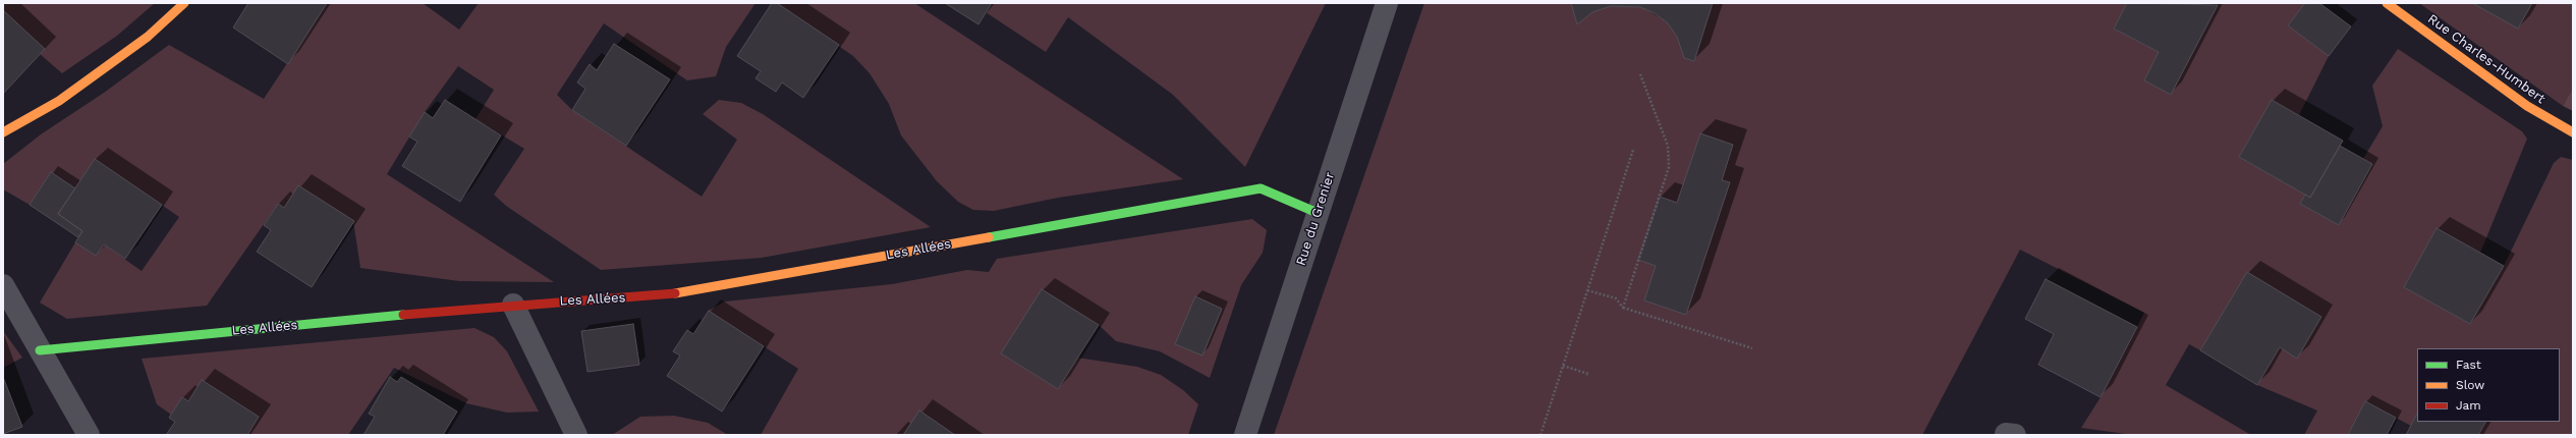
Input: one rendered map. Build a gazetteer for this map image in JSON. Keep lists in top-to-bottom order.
{
  "streets": {
    "street": ["Rue Charles-Humbert", "Rue du Grenier", "Les Allées"]
  },
  "crossings": [
    ["Rue du Grenier", "Les Allées"]
  ],
  "legend": ["Fast", "Slow", "Jam"]
}
